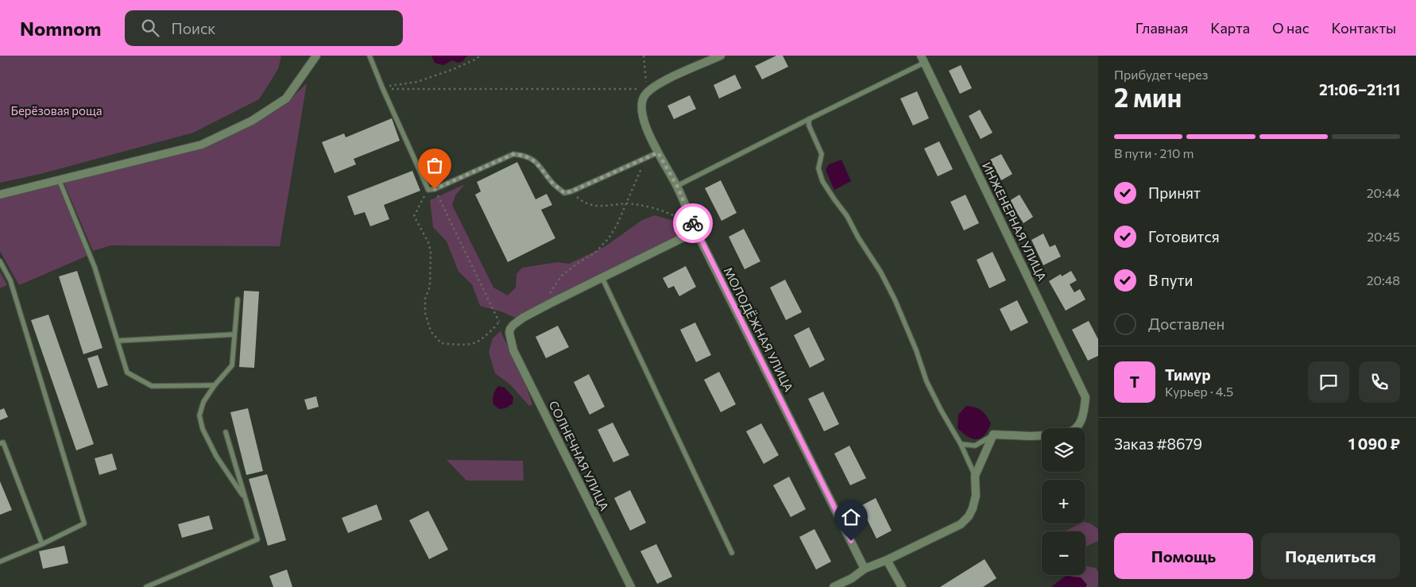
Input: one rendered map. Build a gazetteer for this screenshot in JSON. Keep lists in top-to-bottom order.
{
  "streets": {
    "street": ["ИНЖЕНЕРНАЯ УЛИЦА", "МОЛОДЁЖНАЯ УЛИЦА", "СОЛНЕЧНАЯ УЛИЦА"]
  },
  "parks": ["Берёзовая роща"],
  "page": {
    "header": "Nomnom",
    "search": "Поиск",
    "nav": [
      "Главная",
      "Карта",
      "О нас",
      "Контакты"
    ],
    "heading": ["2 мин", "Прибудет через", "21:06–21:11"],
    "panel": [
      "Тимур",
      "Курьер · 4.5",
      "Заказ #8679",
      "1 090 ₽"
    ],
    "bar": "В пути · 210 m",
    "list": [
      ["Принят", "20:44"],
      ["Готовится", "20:45"],
      ["В пути", "20:48"],
      "Доставлен"
    ],
    "round": "Т",
    "map_buttons": ["+", "−"],
    "buttons": ["Помощь", "Поделиться"]
  }
}
